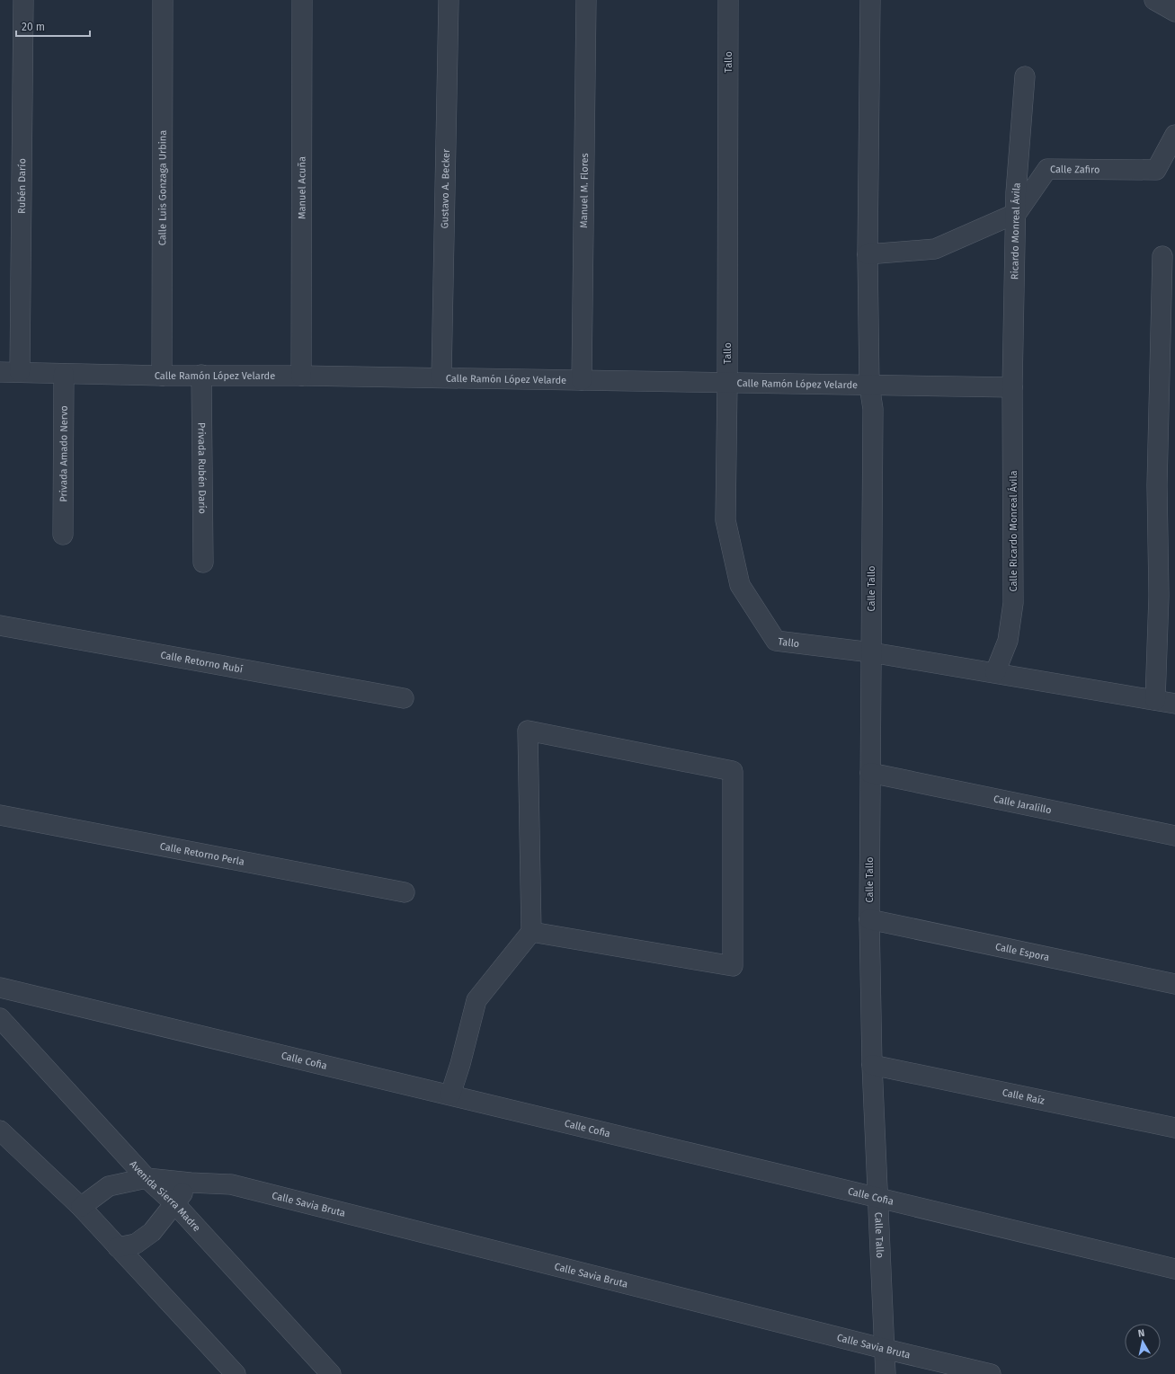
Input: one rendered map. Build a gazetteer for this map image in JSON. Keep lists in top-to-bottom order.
{
  "streets": {
    "street": [
      "Tallo",
      "Calle Zafiro",
      "Rubén Darío",
      "Calle Luis Gonzaga Urbina",
      "Manuel Acuña",
      "Gustavo A. Becker",
      "Manuel M. Flores",
      "Ricardo Monreal Ávila",
      "Calle Ramón López Velarde",
      "Privada Amado Nervo",
      "Privada Rubén Darío",
      "Calle Ricardo Monreal Ávila",
      "Calle Tallo",
      "Calle Retorno Rubí",
      "Calle Jaralillo",
      "Calle Retorno Perla",
      "Calle Espora",
      "Calle Cofia",
      "Calle Raíz",
      "Avenida Sierra Madre",
      "Calle Savia Bruta"
    ]
  },
  "crossings": [
    ["Tallo", "Calle Ramón López Velarde"],
    ["Tallo", "Calle Tallo"],
    ["Calle Zafiro", "Ricardo Monreal Ávila"],
    ["Rubén Darío", "Calle Ramón López Velarde"],
    ["Calle Luis Gonzaga Urbina", "Calle Ramón López Velarde"],
    ["Manuel Acuña", "Calle Ramón López Velarde"],
    ["Gustavo A. Becker", "Calle Ramón López Velarde"],
    ["Manuel M. Flores", "Calle Ramón López Velarde"],
    ["Ricardo Monreal Ávila", "Calle Ramón López Velarde"],
    ["Ricardo Monreal Ávila", "Calle Ricardo Monreal Ávila"],
    ["Calle Ramón López Velarde", "Privada Amado Nervo"],
    ["Calle Ramón López Velarde", "Privada Rubén Darío"],
    ["Calle Ramón López Velarde", "Calle Ricardo Monreal Ávila"],
    ["Calle Ramón López Velarde", "Calle Tallo"],
    ["Calle Tallo", "Calle Jaralillo"],
    ["Calle Tallo", "Calle Espora"],
    ["Calle Tallo", "Calle Cofia"],
    ["Calle Tallo", "Calle Raíz"],
    ["Calle Tallo", "Calle Savia Bruta"],
    ["Avenida Sierra Madre", "Calle Savia Bruta"]
  ],
  "scale_bar": "20 m",
  "north": "top"
}
